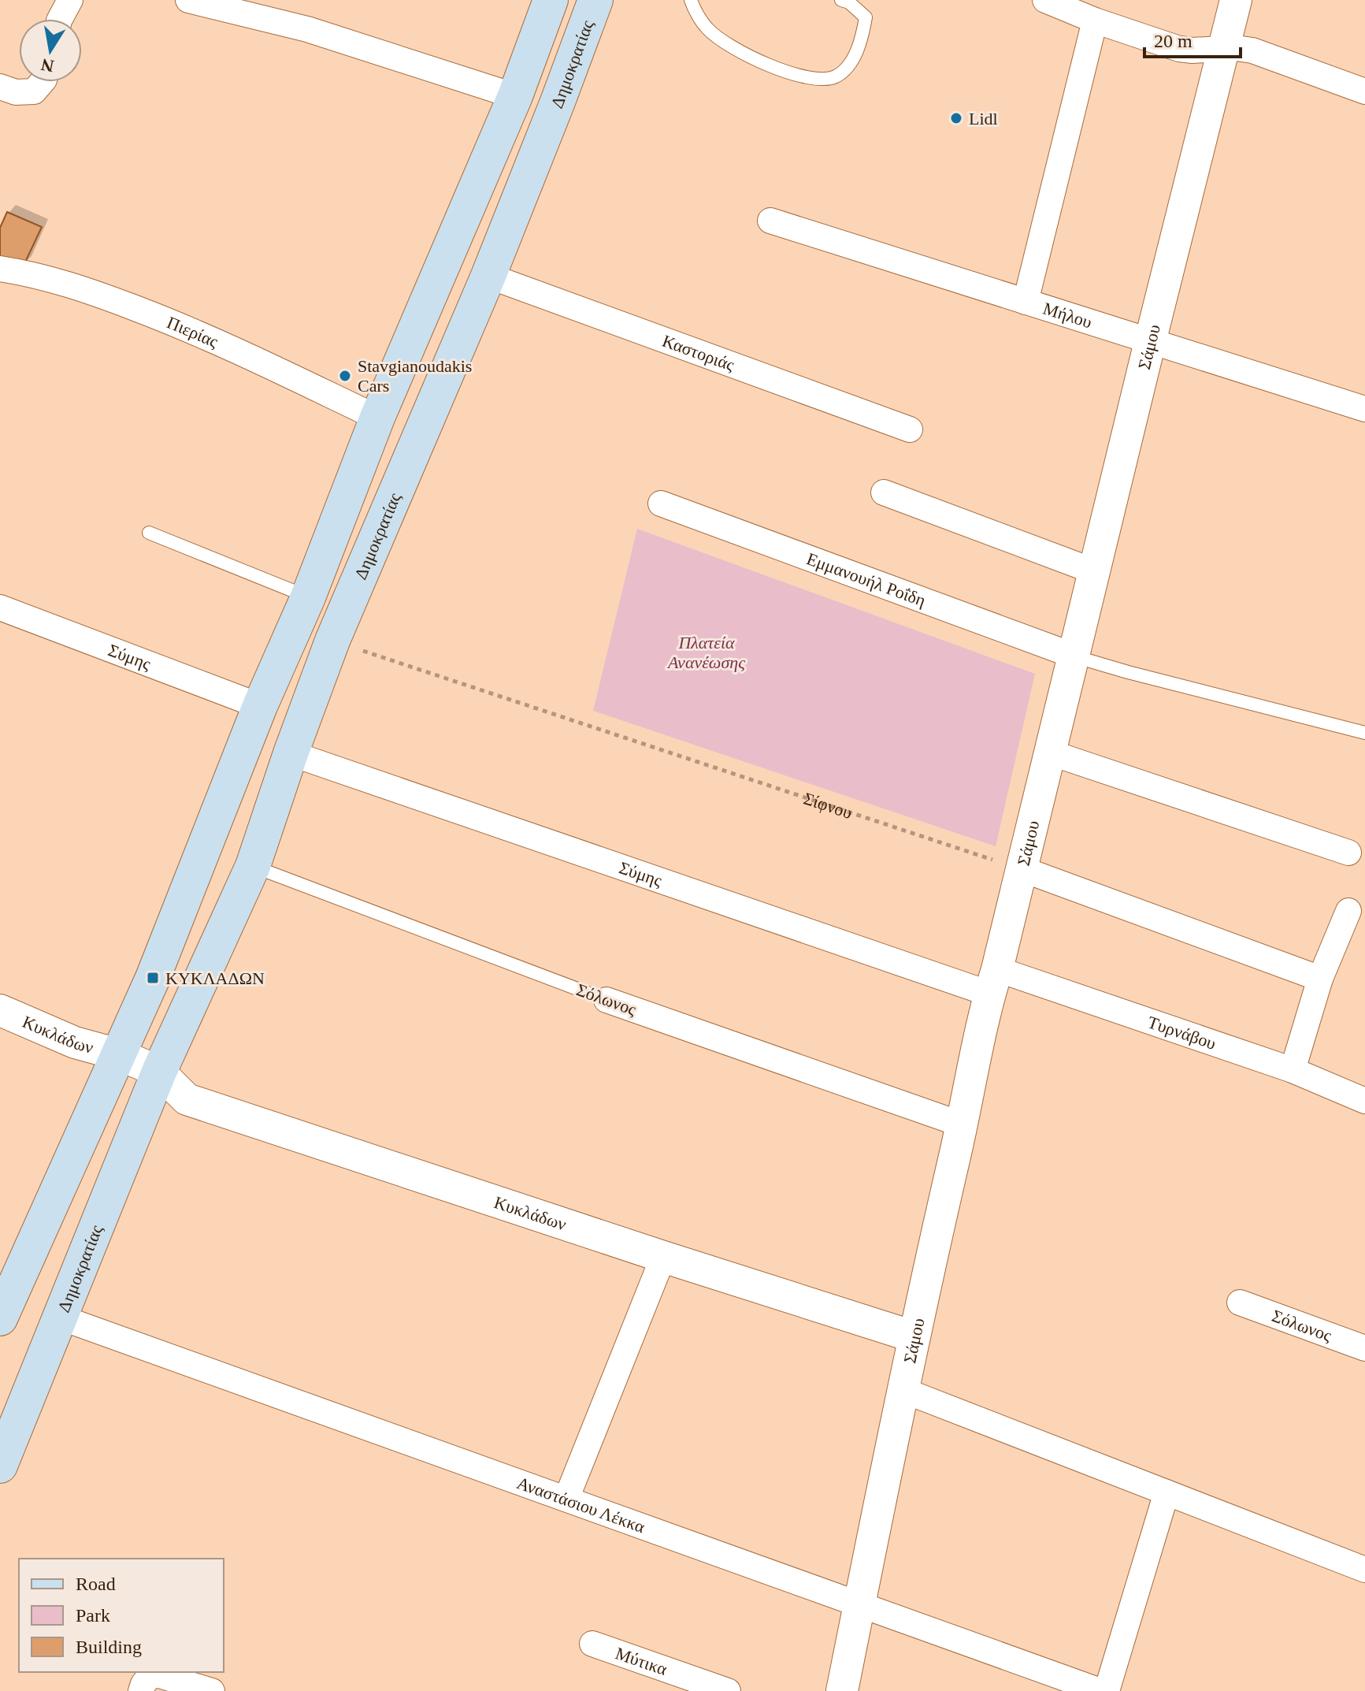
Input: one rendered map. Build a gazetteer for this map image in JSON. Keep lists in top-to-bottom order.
{
  "streets": {
    "main road": ["Δημοκρατίας"],
    "street": [
      "Μήλου",
      "Πιερίας",
      "Σάμου",
      "Καστοριάς",
      "Εμμανουήλ Ροΐδη",
      "Σύμης",
      "Σόλωνος",
      "Τυρνάβου",
      "Κυκλάδων",
      "Αναστάσιου Λέκκα",
      "Μύτικα"
    ],
    "path": ["Σίφνου"]
  },
  "crossings": [
    ["Δημοκρατίας", "Καστοριάς"],
    ["Δημοκρατίας", "Σύμης"],
    ["Δημοκρατίας", "Σίφνου"],
    ["Δημοκρατίας", "Σόλωνος"],
    ["Δημοκρατίας", "Κυκλάδων"],
    ["Δημοκρατίας", "Αναστάσιου Λέκκα"],
    ["Μήλου", "Σάμου"],
    ["Σάμου", "Εμμανουήλ Ροΐδη"],
    ["Σάμου", "Σύμης"],
    ["Σάμου", "Σίφνου"],
    ["Σάμου", "Σόλωνος"],
    ["Σάμου", "Τυρνάβου"],
    ["Σάμου", "Κυκλάδων"],
    ["Σάμου", "Αναστάσιου Λέκκα"],
    ["Σύμης", "Τυρνάβου"]
  ],
  "parks": ["Πλατεία Ανανέωσης"],
  "places": {
    "other": ["Lidl", "Stavgianoudakis Cars"],
    "transit": ["ΚΥΚΛΑΔΩΝ"]
  },
  "legend": ["Road", "Park", "Building"],
  "scale_bar": "20 m",
  "north": "bottom"
}
